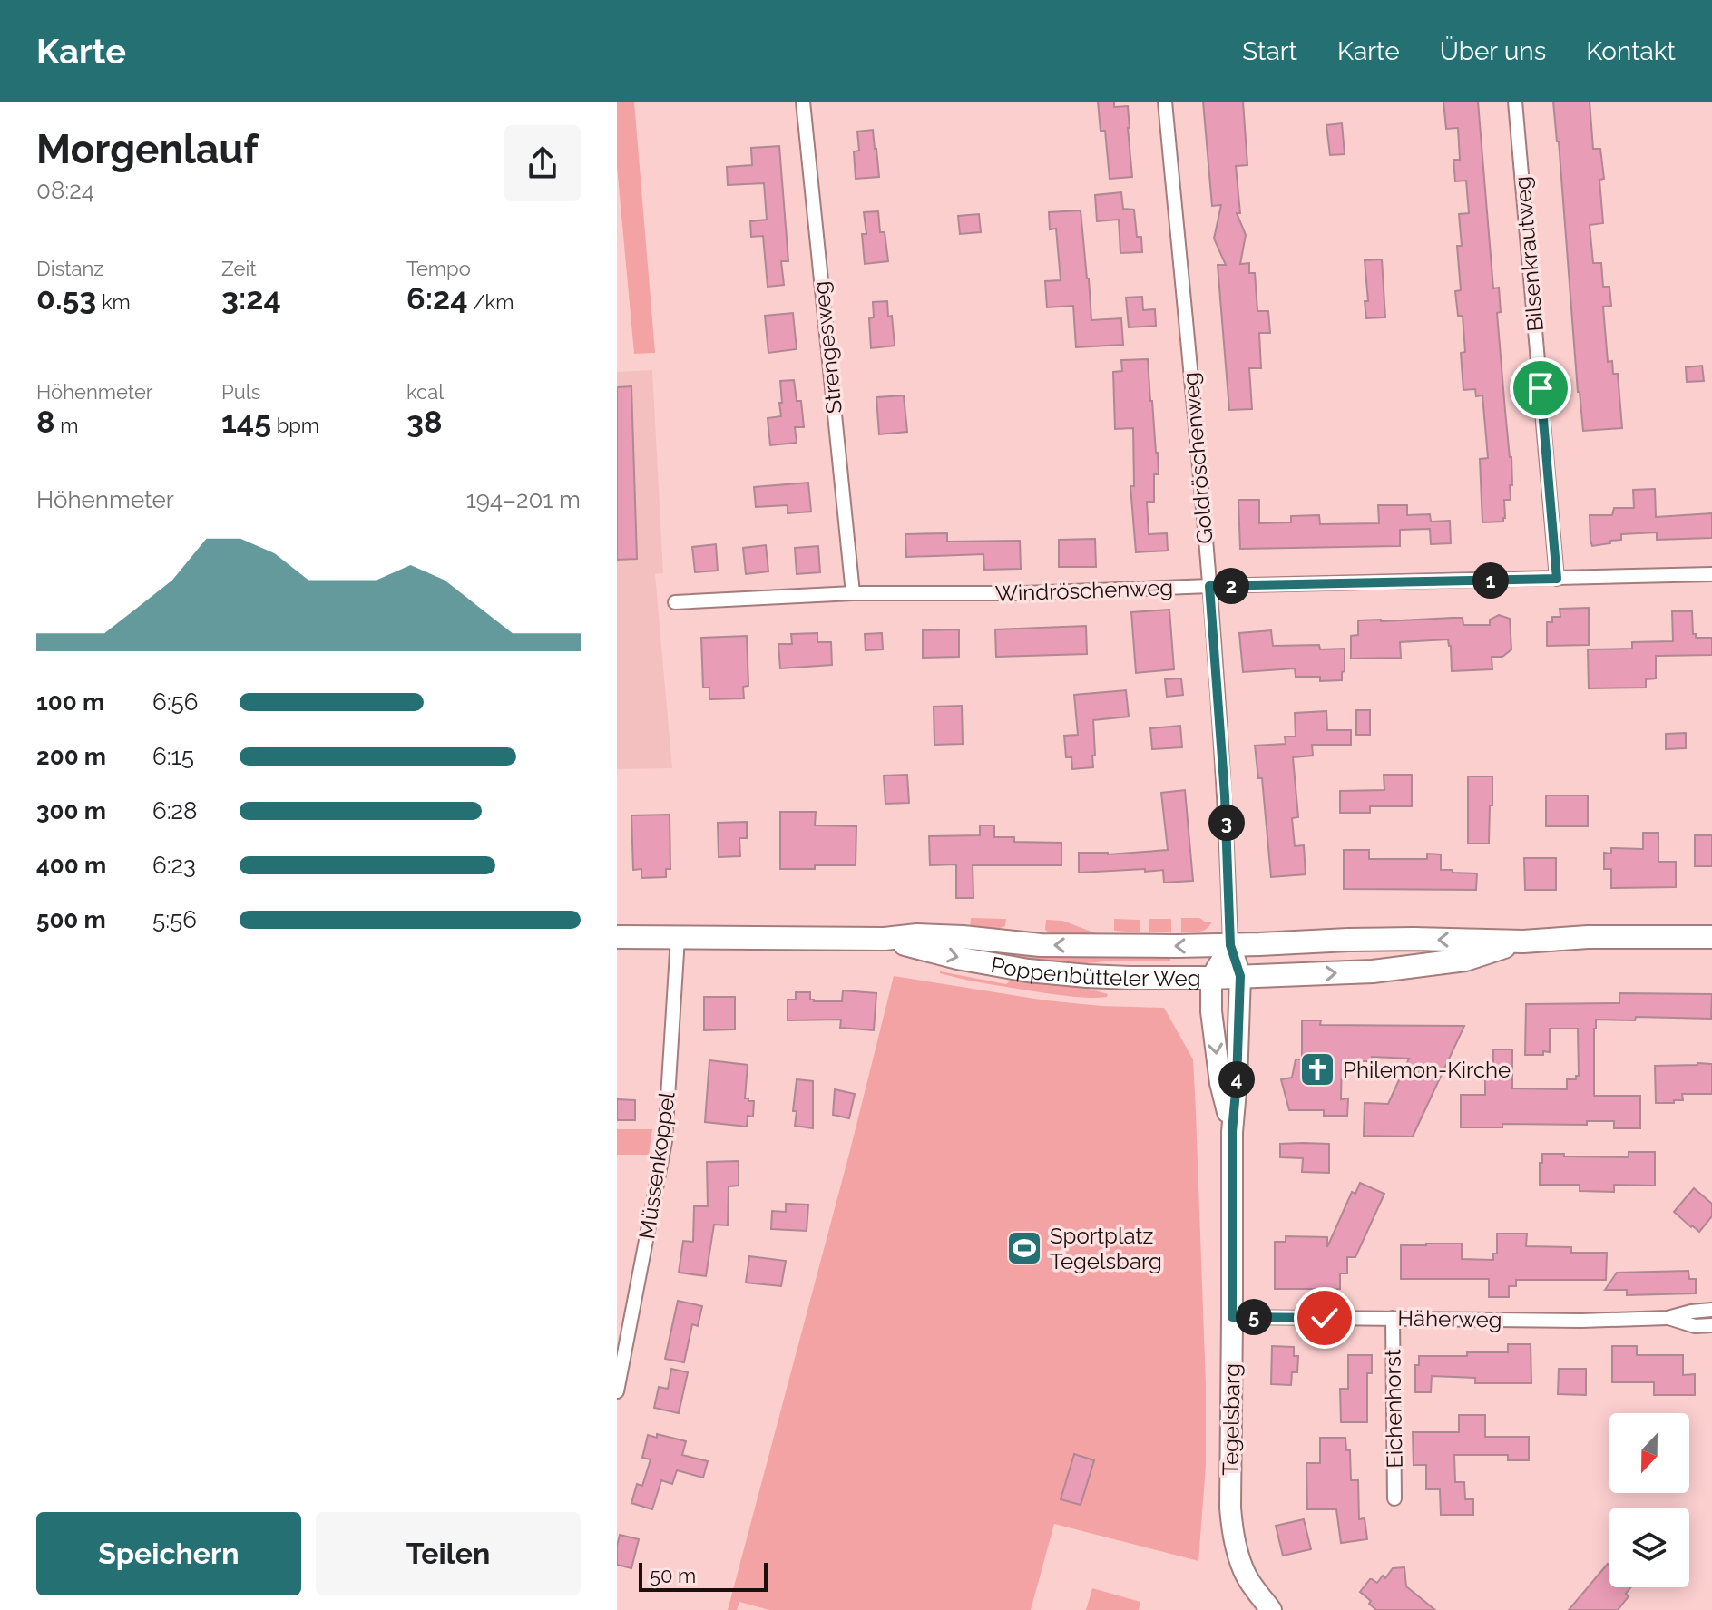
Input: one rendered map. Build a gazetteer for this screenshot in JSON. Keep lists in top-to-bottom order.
{
  "streets": {
    "main road": ["Poppenbütteler Weg"],
    "street": [
      "Bilsenkrautweg",
      "Strengesweg",
      "Goldröschenweg",
      "Windröschenweg",
      "Müssenkoppel",
      "Häherweg",
      "Eichenhorst",
      "Tegelsbarg"
    ]
  },
  "crossings": [
    ["Bilsenkrautweg", "Windröschenweg"],
    ["Strengesweg", "Windröschenweg"],
    ["Goldröschenweg", "Windröschenweg"],
    ["Goldröschenweg", "Poppenbütteler Weg"],
    ["Goldröschenweg", "Tegelsbarg"],
    ["Poppenbütteler Weg", "Müssenkoppel"],
    ["Poppenbütteler Weg", "Tegelsbarg"],
    ["Häherweg", "Eichenhorst"],
    ["Häherweg", "Tegelsbarg"]
  ],
  "places": {
    "church": ["Philemon-Kirche"],
    "sports": ["Sportplatz Tegelsbarg"]
  },
  "scale_bar": "50 m",
  "north": "bottom",
  "page": {
    "header": "Karte",
    "nav": [
      "Start",
      "Karte",
      "Über uns",
      "Kontakt"
    ],
    "heading": ["Morgenlauf", "08:24"],
    "stats": [
      ["Distanz", "0.53 km"],
      ["Zeit", "3:24"],
      ["Tempo", "6:24 /km"],
      ["Höhenmeter", "8 m"],
      ["Puls", "145 bpm"],
      ["kcal", "38"]
    ],
    "chart": ["Höhenmeter", "194–201 m"],
    "pins": [
      "1",
      "2",
      "3",
      "4",
      "5"
    ],
    "list": [
      {
        "name": "100 m",
        "note": "6:56"
      },
      {
        "name": "200 m",
        "note": "6:15"
      },
      {
        "name": "300 m",
        "note": "6:28"
      },
      {
        "name": "400 m",
        "note": "6:23"
      },
      {
        "name": "500 m",
        "note": "5:56"
      }
    ],
    "buttons": ["Speichern", "Teilen"],
    "scale": "50 m"
  }
}
